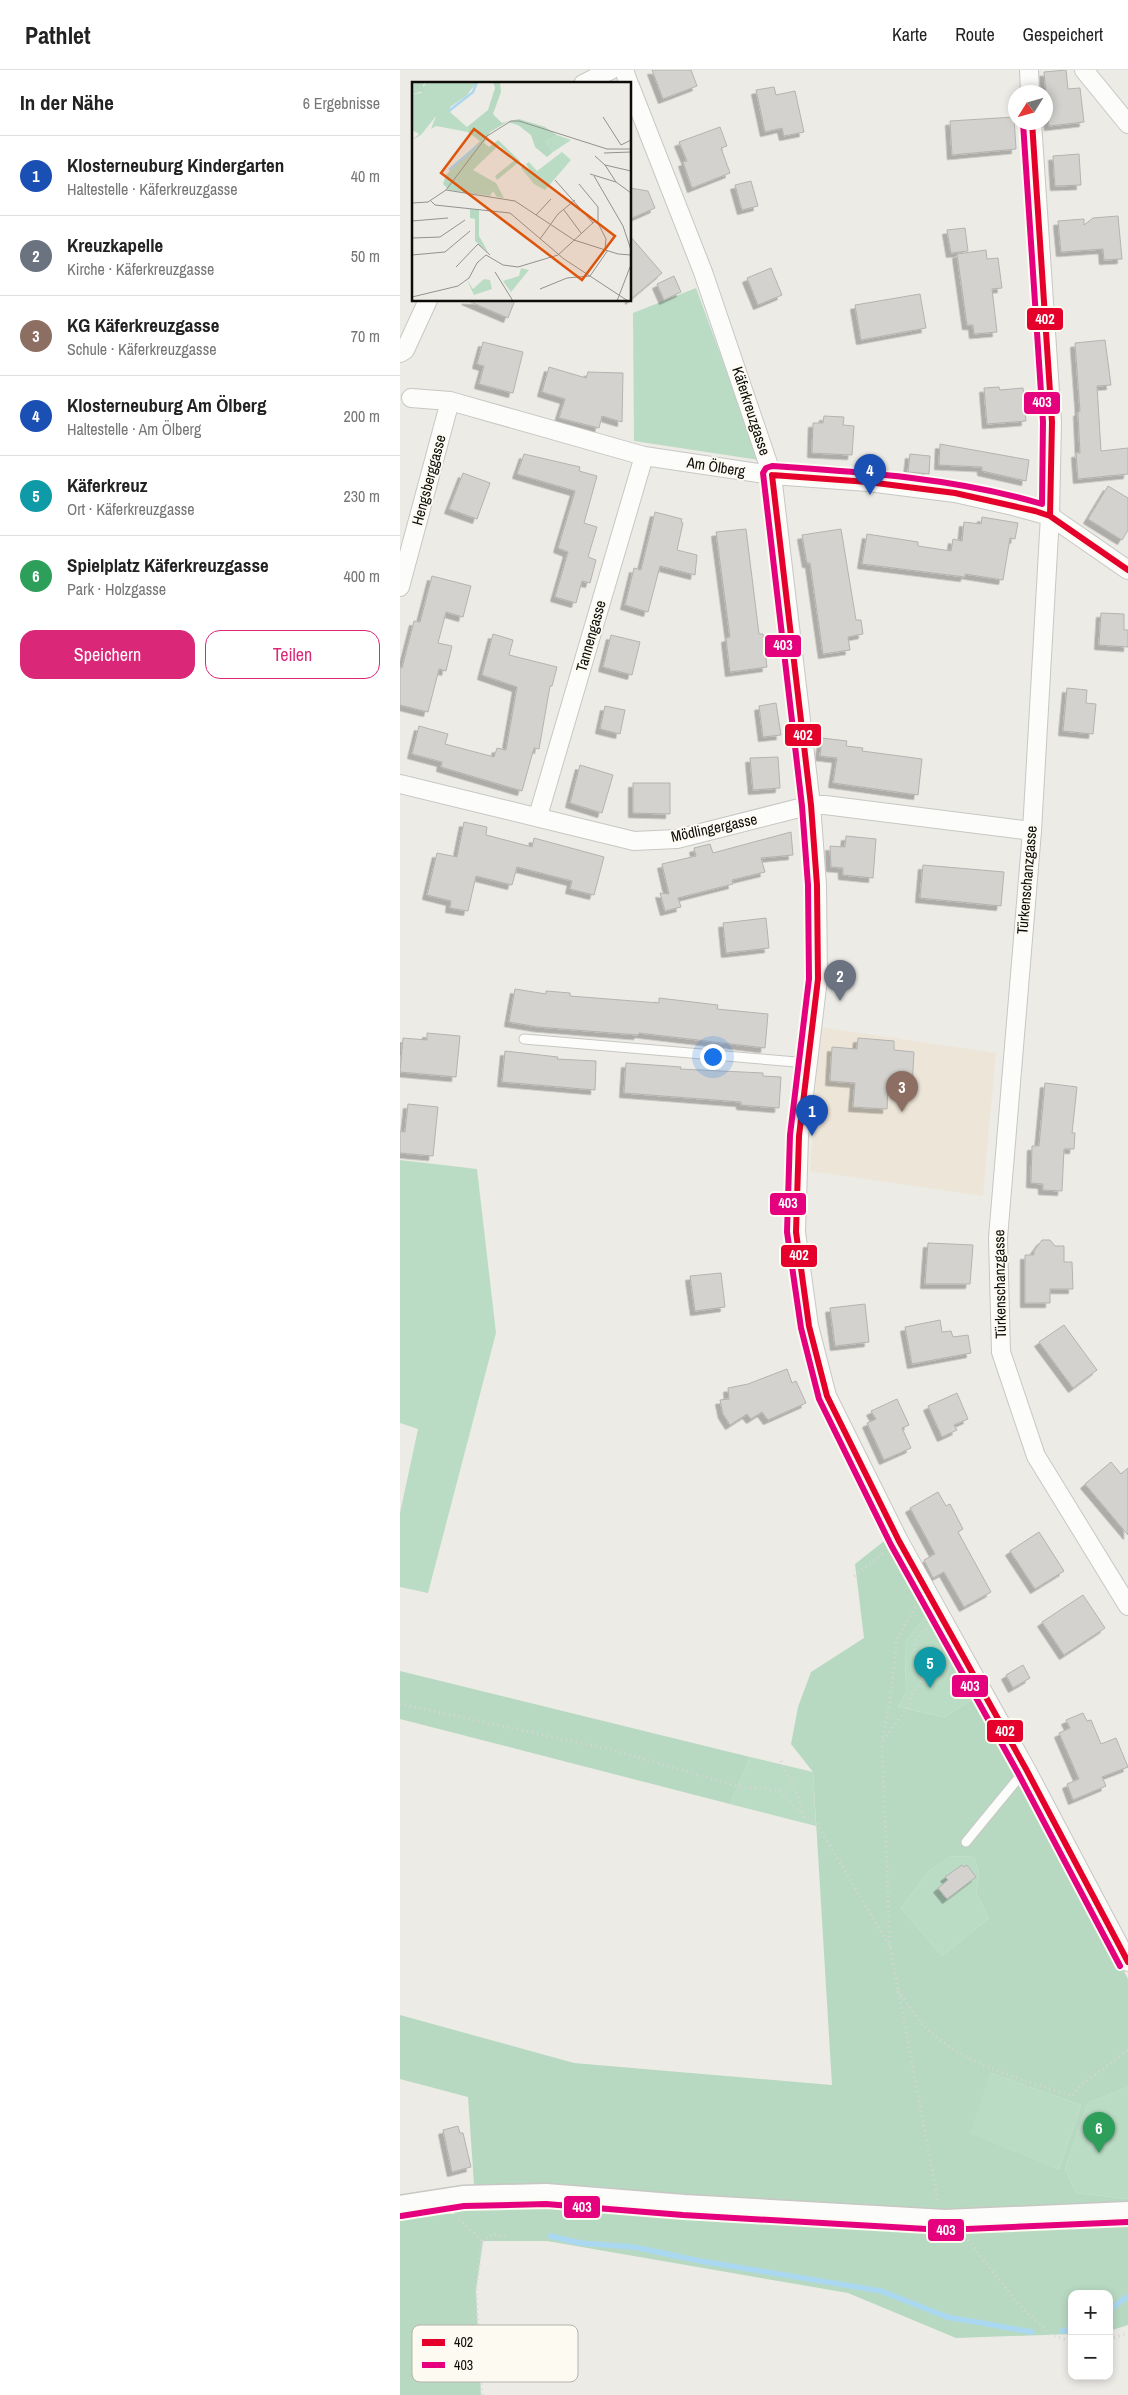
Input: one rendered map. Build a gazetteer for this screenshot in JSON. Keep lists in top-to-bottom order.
{
  "streets": {
    "street": [
      "Käferkreuzgasse",
      "Am Ölberg",
      "Hengsberggasse",
      "Tannengasse",
      "Mödlingergasse",
      "Türkenschanzgasse"
    ]
  },
  "crossings": [
    ["Käferkreuzgasse", "Am Ölberg"],
    ["Käferkreuzgasse", "Mödlingergasse"],
    ["Am Ölberg", "Hengsberggasse"],
    ["Am Ölberg", "Tannengasse"],
    ["Am Ölberg", "Türkenschanzgasse"],
    ["Tannengasse", "Mödlingergasse"],
    ["Mödlingergasse", "Türkenschanzgasse"]
  ],
  "lines": ["transit line 402", "transit line 403"],
  "legend": ["402", "403"],
  "north": "bottom left",
  "page": {
    "header": "Pathlet",
    "nav": ["Karte", "Route", "Gespeichert"],
    "heading": ["In der Nähe", "6 Ergebnisse"],
    "list": [
      {
        "mark": "1",
        "name": "Klosterneuburg Kindergarten",
        "note": "Haltestelle · Käferkreuzgasse",
        "value": "40 m"
      },
      {
        "mark": "2",
        "name": "Kreuzkapelle",
        "note": "Kirche · Käferkreuzgasse",
        "value": "50 m"
      },
      {
        "mark": "3",
        "name": "KG Käferkreuzgasse",
        "note": "Schule · Käferkreuzgasse",
        "value": "70 m"
      },
      {
        "mark": "4",
        "name": "Klosterneuburg Am Ölberg",
        "note": "Haltestelle · Am Ölberg",
        "value": "200 m"
      },
      {
        "mark": "5",
        "name": "Käferkreuz",
        "note": "Ort · Käferkreuzgasse",
        "value": "230 m"
      },
      {
        "mark": "6",
        "name": "Spielplatz Käferkreuzgasse",
        "note": "Park · Holzgasse",
        "value": "400 m"
      }
    ],
    "pins": [
      "4",
      "2",
      "3",
      "1",
      "5",
      "6"
    ],
    "buttons": ["Speichern", "Teilen"],
    "map_buttons": ["+", "−"]
  }
}
